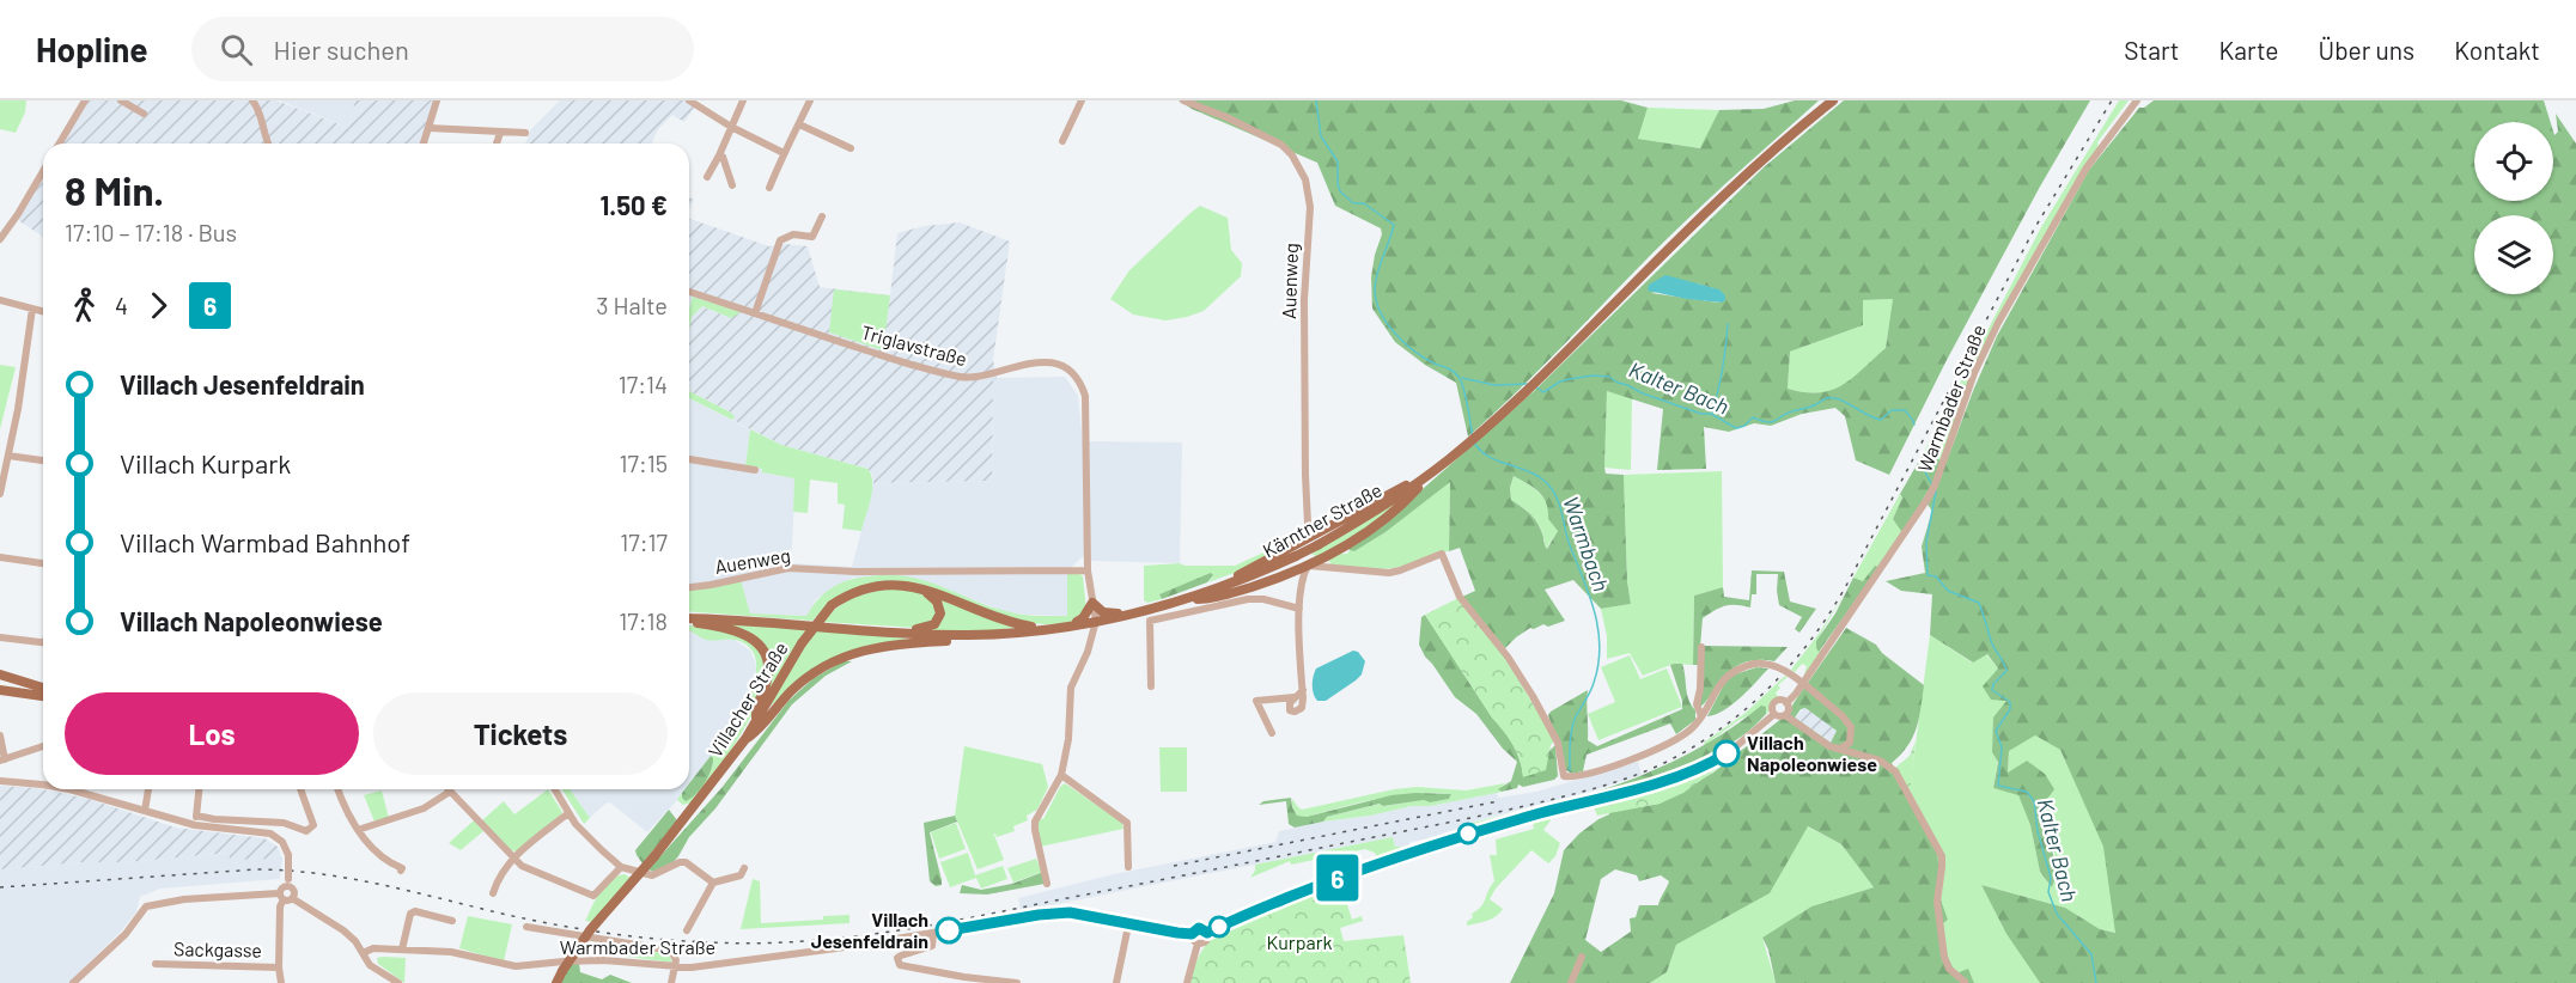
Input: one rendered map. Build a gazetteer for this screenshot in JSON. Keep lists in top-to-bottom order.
{
  "streets": {
    "main road": ["Kärntner Straße", "Villacher Straße"],
    "street": [
      "Auenweg",
      "Triglavstraße",
      "Warmbader Straße",
      "Sackgasse"
    ]
  },
  "crossings": [
    ["Auenweg", "Triglavstraße"],
    ["Triglavstraße", "Kärntner Straße"],
    ["Kärntner Straße", "Villacher Straße"]
  ],
  "water": ["Kalter Bach", "Warmbach"],
  "parks": ["Kurpark"],
  "places": ["Villach Napoleonwiese", "Villach Jesenfeldrain"],
  "lines": ["bus line 6"],
  "page": {
    "header": "Hopline",
    "search": "Hier suchen",
    "nav": [
      "Start",
      "Karte",
      "Über uns",
      "Kontakt"
    ],
    "on_map": "6",
    "heading": ["8 Min.", "17:10 – 17:18 · Bus", "1.50 €"],
    "legs": ["4", "6", "3 Halte"],
    "list": [
      {
        "name": "Villach Jesenfeldrain",
        "value": "17:14"
      },
      {
        "name": "Villach Kurpark",
        "value": "17:15"
      },
      {
        "name": "Villach Warmbad Bahnhof",
        "value": "17:17"
      },
      {
        "name": "Villach Napoleonwiese",
        "value": "17:18"
      }
    ],
    "buttons": ["Los", "Tickets"]
  }
}
